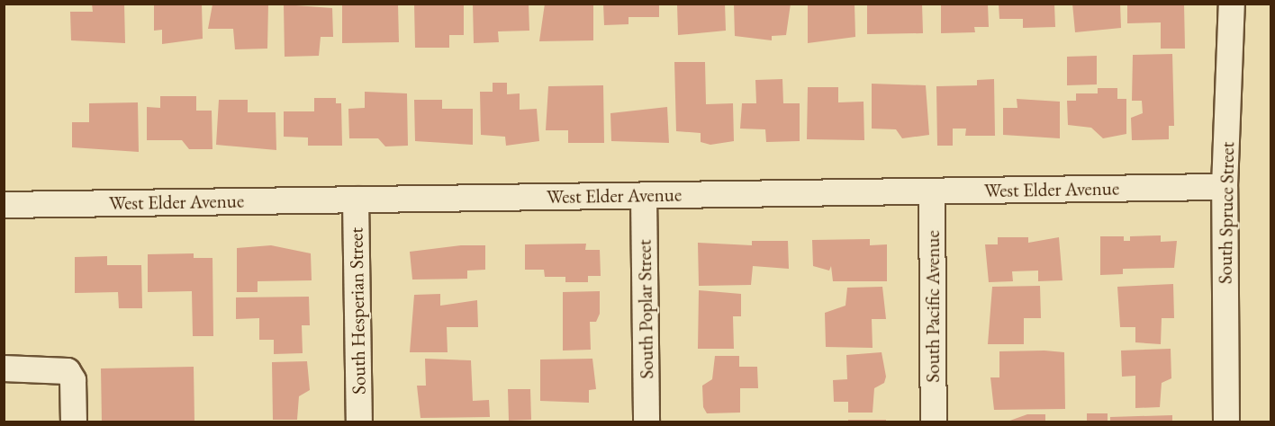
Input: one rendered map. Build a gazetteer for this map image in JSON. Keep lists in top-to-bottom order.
{
  "streets": {
    "street": [
      "West Elder Avenue",
      "South Spruce Street",
      "South Pacific Avenue",
      "South Poplar Street",
      "South Hesperian Street"
    ]
  },
  "crossings": [
    ["West Elder Avenue", "South Spruce Street"],
    ["West Elder Avenue", "South Pacific Avenue"],
    ["West Elder Avenue", "South Poplar Street"],
    ["West Elder Avenue", "South Hesperian Street"]
  ]
}
